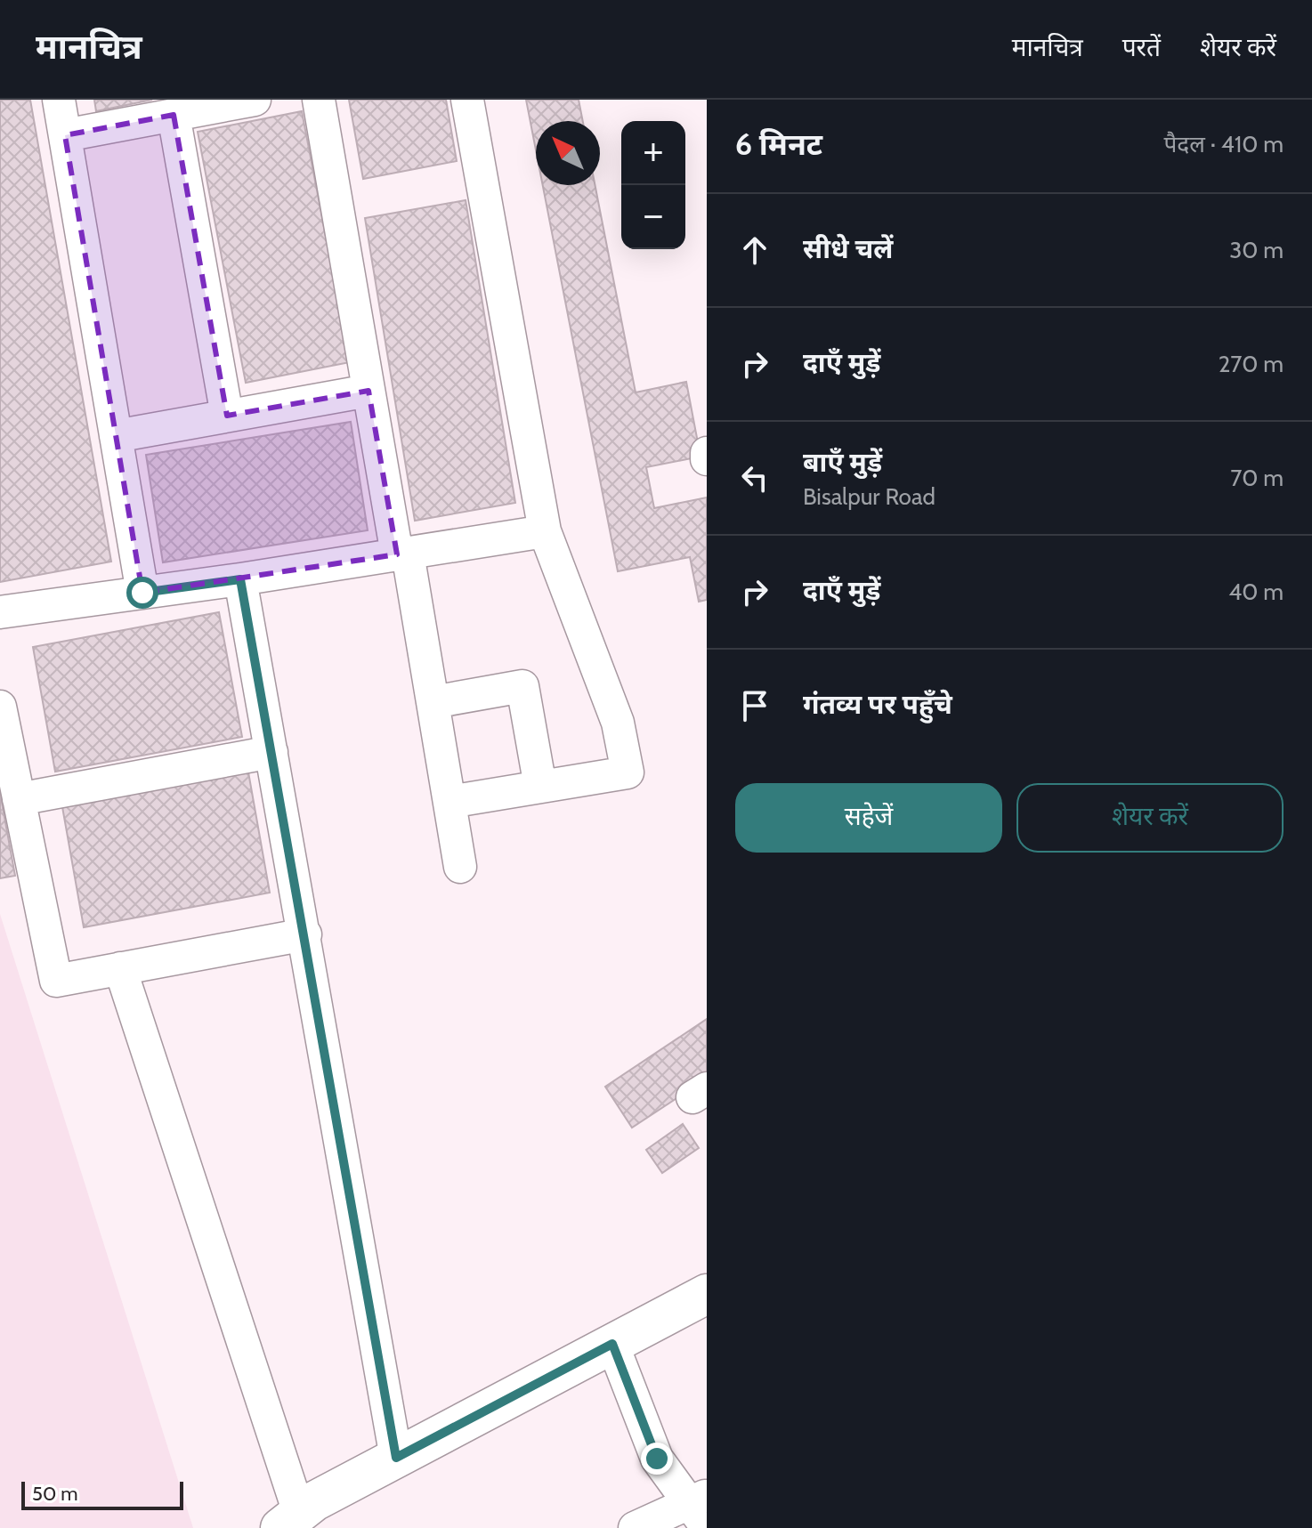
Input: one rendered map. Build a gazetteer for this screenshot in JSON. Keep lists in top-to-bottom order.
{
  "scale_bar": "50 m",
  "north": "top left",
  "page": {
    "header": "मानचित्र",
    "nav": ["मानचित्र", "परतें", "शेयर करें"],
    "heading": ["6 मिनट", "पैदल · 410 m"],
    "map_buttons": ["+", "−"],
    "list": [
      ["सीधे चलें", "30 m"],
      ["दाएँ मुड़ें", "270 m"],
      ["बाएँ मुड़ें", "Bisalpur Road", "70 m"],
      ["दाएँ मुड़ें", "40 m"],
      "गंतव्य पर पहुँचे"
    ],
    "buttons": ["सहेजें", "शेयर करें"],
    "scale": "50 m"
  }
}
